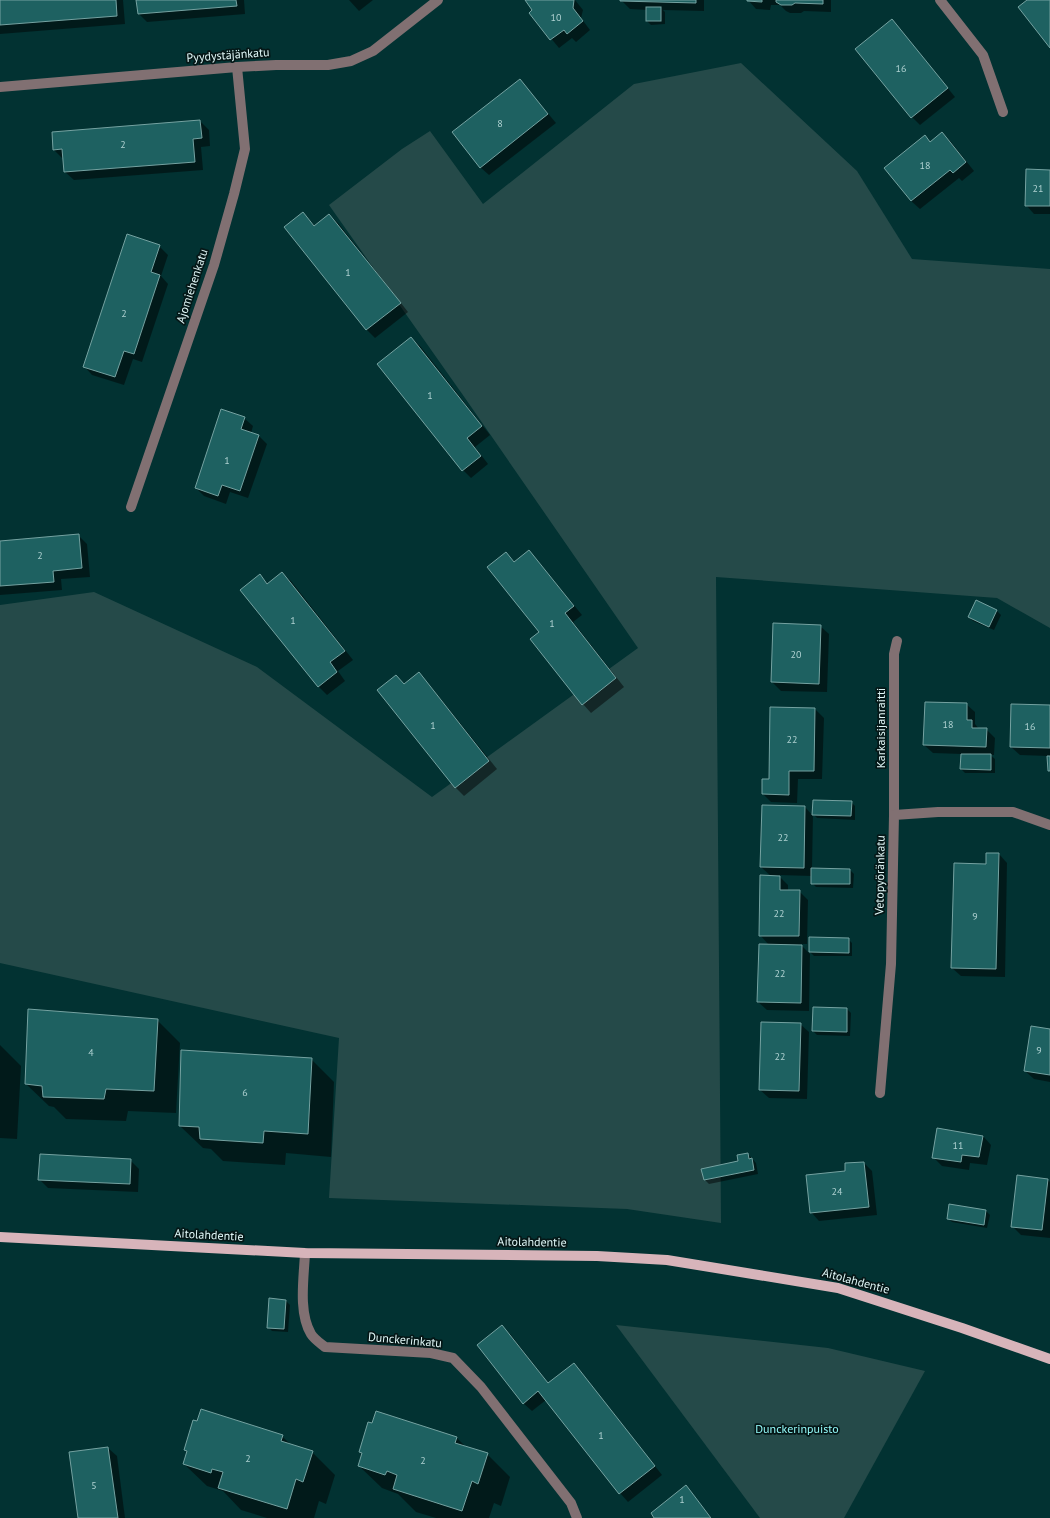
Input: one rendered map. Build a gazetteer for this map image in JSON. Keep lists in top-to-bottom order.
{
  "streets": {
    "main road": ["Aitolahdentie"],
    "street": [
      "Pyydystäjänkatu",
      "Ajomiehenkatu",
      "Karkaisijanraitti",
      "Vetopyöränkatu",
      "Dunckerinkatu"
    ]
  },
  "crossings": [
    ["Pyydystäjänkatu", "Ajomiehenkatu"],
    ["Karkaisijanraitti", "Vetopyöränkatu"],
    ["Aitolahdentie", "Dunckerinkatu"]
  ],
  "parks": ["Dunckerinpuisto"],
  "house_numbers": [
    "10",
    "16",
    "8",
    "2",
    "18",
    "21",
    "1",
    "2",
    "1",
    "1",
    "2",
    "1",
    "1",
    "20",
    "18",
    "1",
    "16",
    "22",
    "22",
    "22",
    "9",
    "22",
    "9",
    "4",
    "22",
    "6",
    "11",
    "24",
    "1",
    "2",
    "2",
    "5",
    "1"
  ]
}
